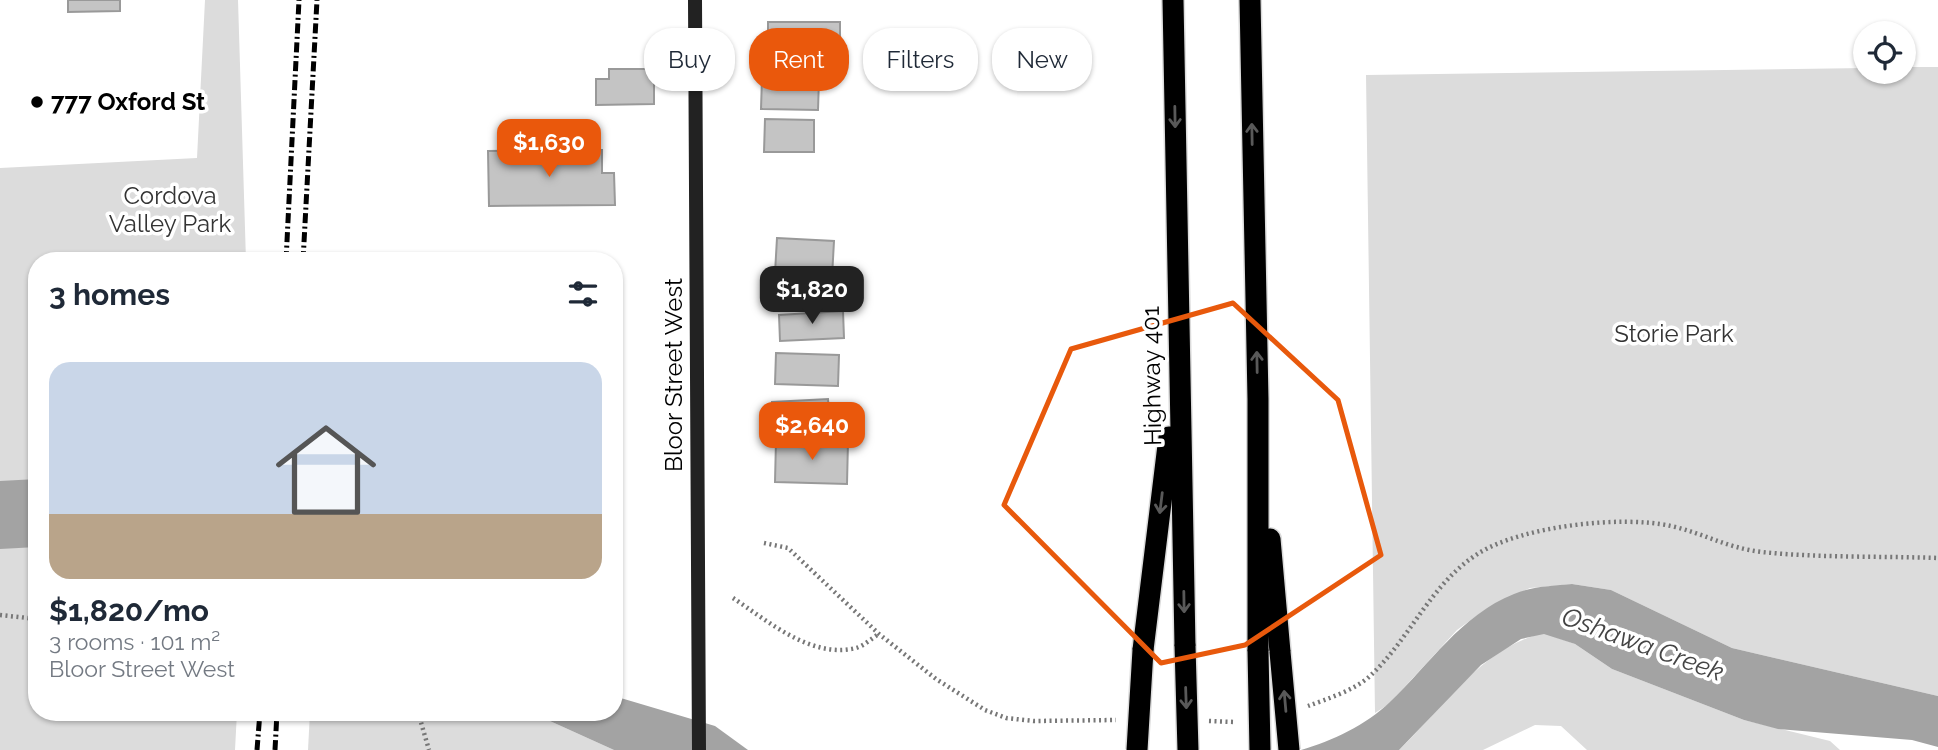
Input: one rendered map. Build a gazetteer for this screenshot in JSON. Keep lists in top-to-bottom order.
{
  "streets": {
    "highway": ["Highway 401"],
    "main road": ["Bloor Street West"]
  },
  "water": ["Oshawa Creek"],
  "parks": ["Cordova Valley Park", "Storie Park"],
  "places": ["777 Oxford St"],
  "page": {
    "chip": [
      "Buy",
      "Rent",
      "Filters",
      "New"
    ],
    "price": ["$1,630", "$1,820", "$2,640"],
    "heading": "3 homes",
    "list": [
      {
        "name": "$1,820/mo",
        "note": "3 rooms · 101 m² · Bloor Street West"
      }
    ]
  }
}
